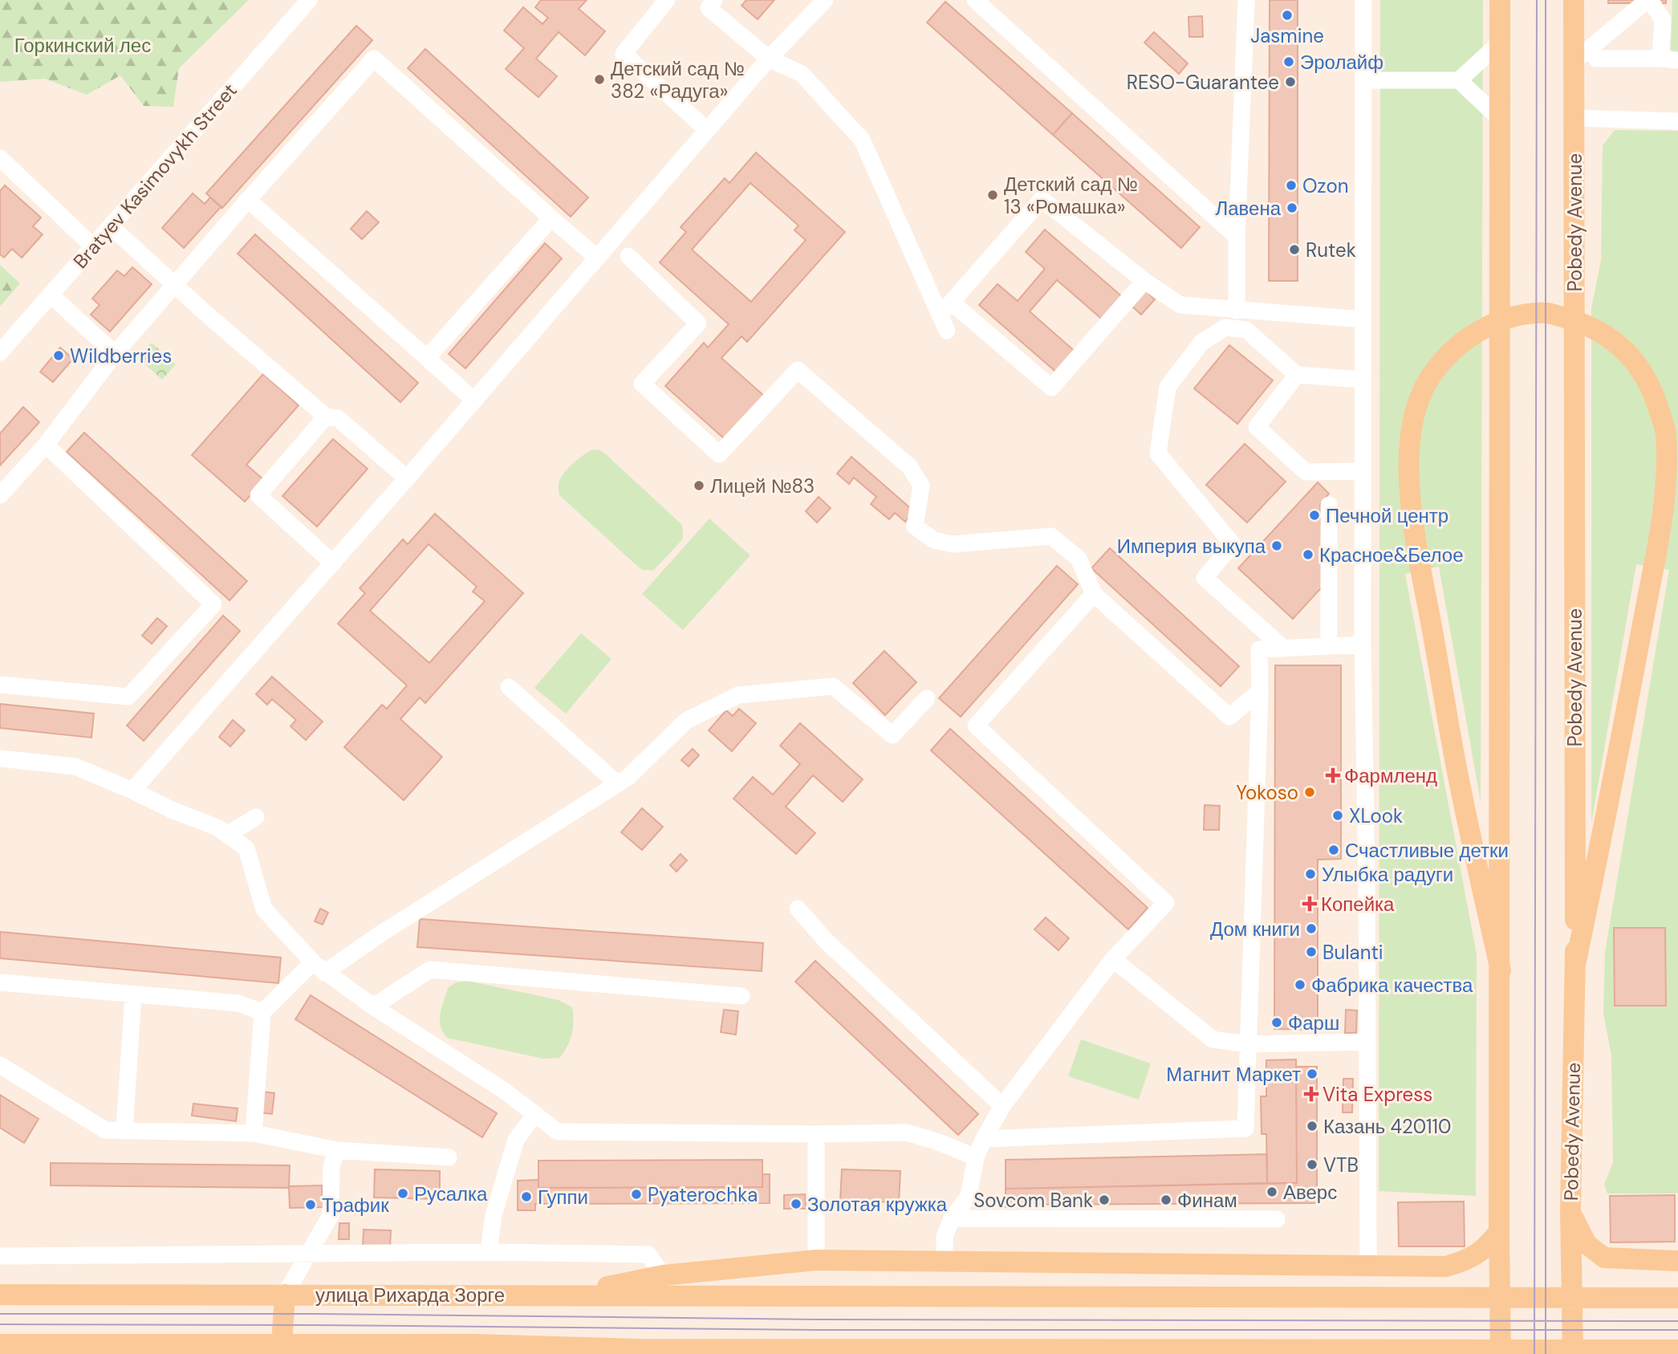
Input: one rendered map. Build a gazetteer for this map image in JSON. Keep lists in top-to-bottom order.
{
  "streets": {
    "main road": ["Pobedy Avenue", "улица Рихарда Зорге"],
    "street": ["Bratyev Kasimovykh Street"]
  },
  "parks": ["Горкинский лес"],
  "places": {
    "other": [
      "Jasmine",
      "Эролайф",
      "Детский сад № 382 «Радуга»",
      "RESO-Guarantee",
      "Ozon",
      "Детский сад № 13 «Ромашка»",
      "Лавена",
      "Rutek",
      "Wildberries",
      "Лицей №83",
      "Печной центр",
      "Империя выкупа",
      "Красное&Белое",
      "Yokoso",
      "XLook",
      "Счастливые детки",
      "Улыбка радуги",
      "Дом книги",
      "Bulanti",
      "Фабрика качества",
      "Фарш",
      "Магнит Маркет",
      "Казань 420110",
      "VTB",
      "Аверс",
      "Русалка",
      "Pyaterochka",
      "Гуппи",
      "Sovcom Bank",
      "Финам",
      "Золотая кружка",
      "Трафик"
    ],
    "health": ["Фармленд", "Копейка", "Vita Express"]
  }
}
